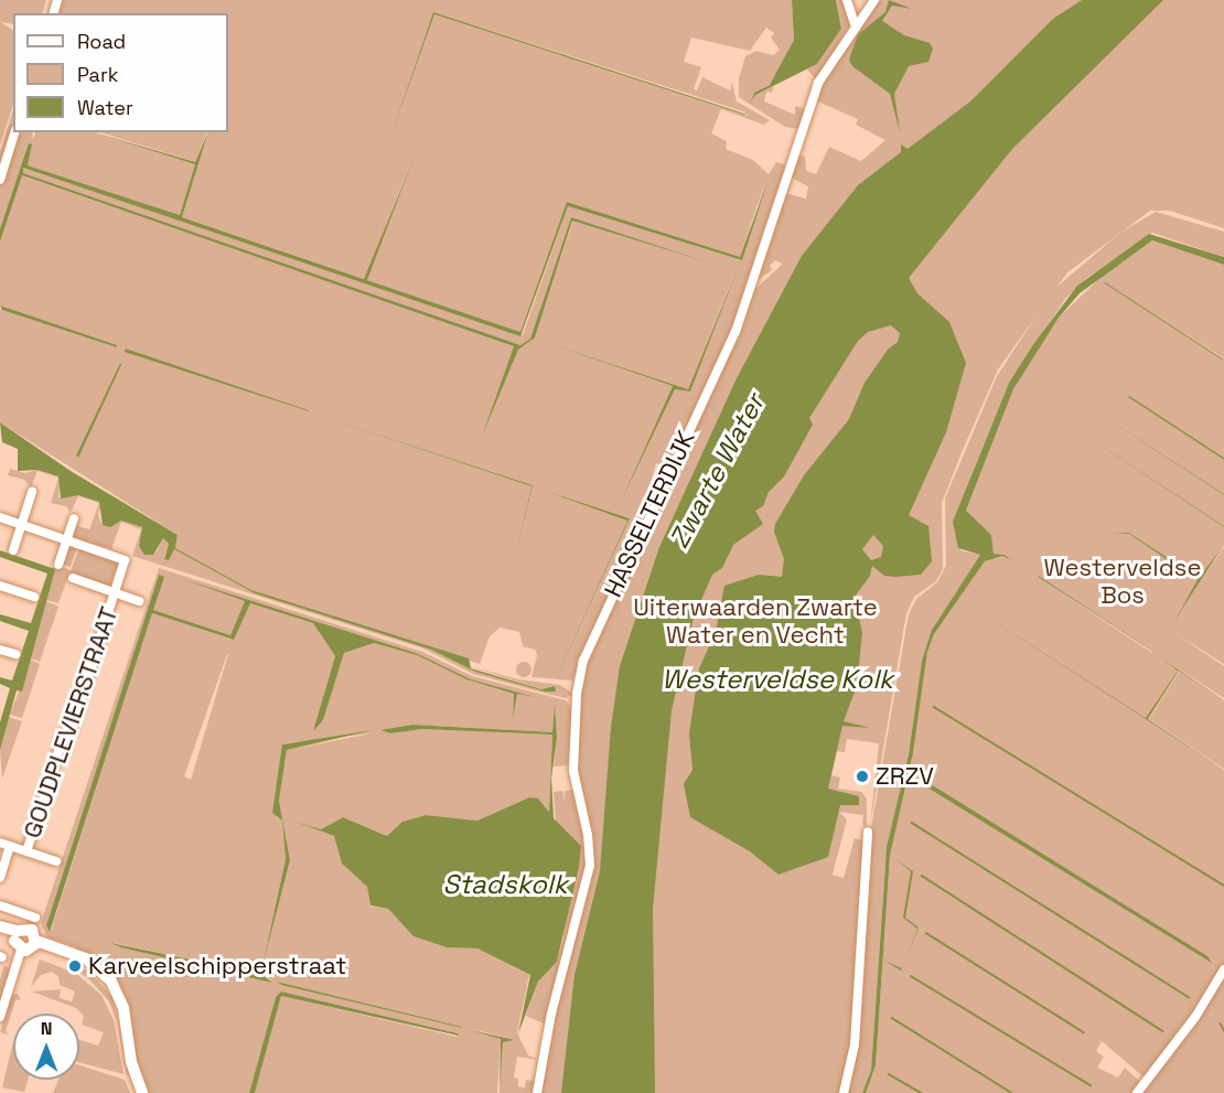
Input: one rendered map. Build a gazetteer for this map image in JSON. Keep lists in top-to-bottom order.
{
  "streets": {
    "street": ["HASSELTERDIJK", "GOUDPLEVIERSTRAAT"]
  },
  "water": ["Zwarte Water", "Westerveldse Kolk", "Stadskolk"],
  "parks": ["Westerveldse Bos", "Uiterwaarden Zwarte Water en Vecht"],
  "places": ["ZRZV", "Karveelschipperstraat"],
  "legend": ["Road", "Park", "Water"],
  "north": "top"
}
